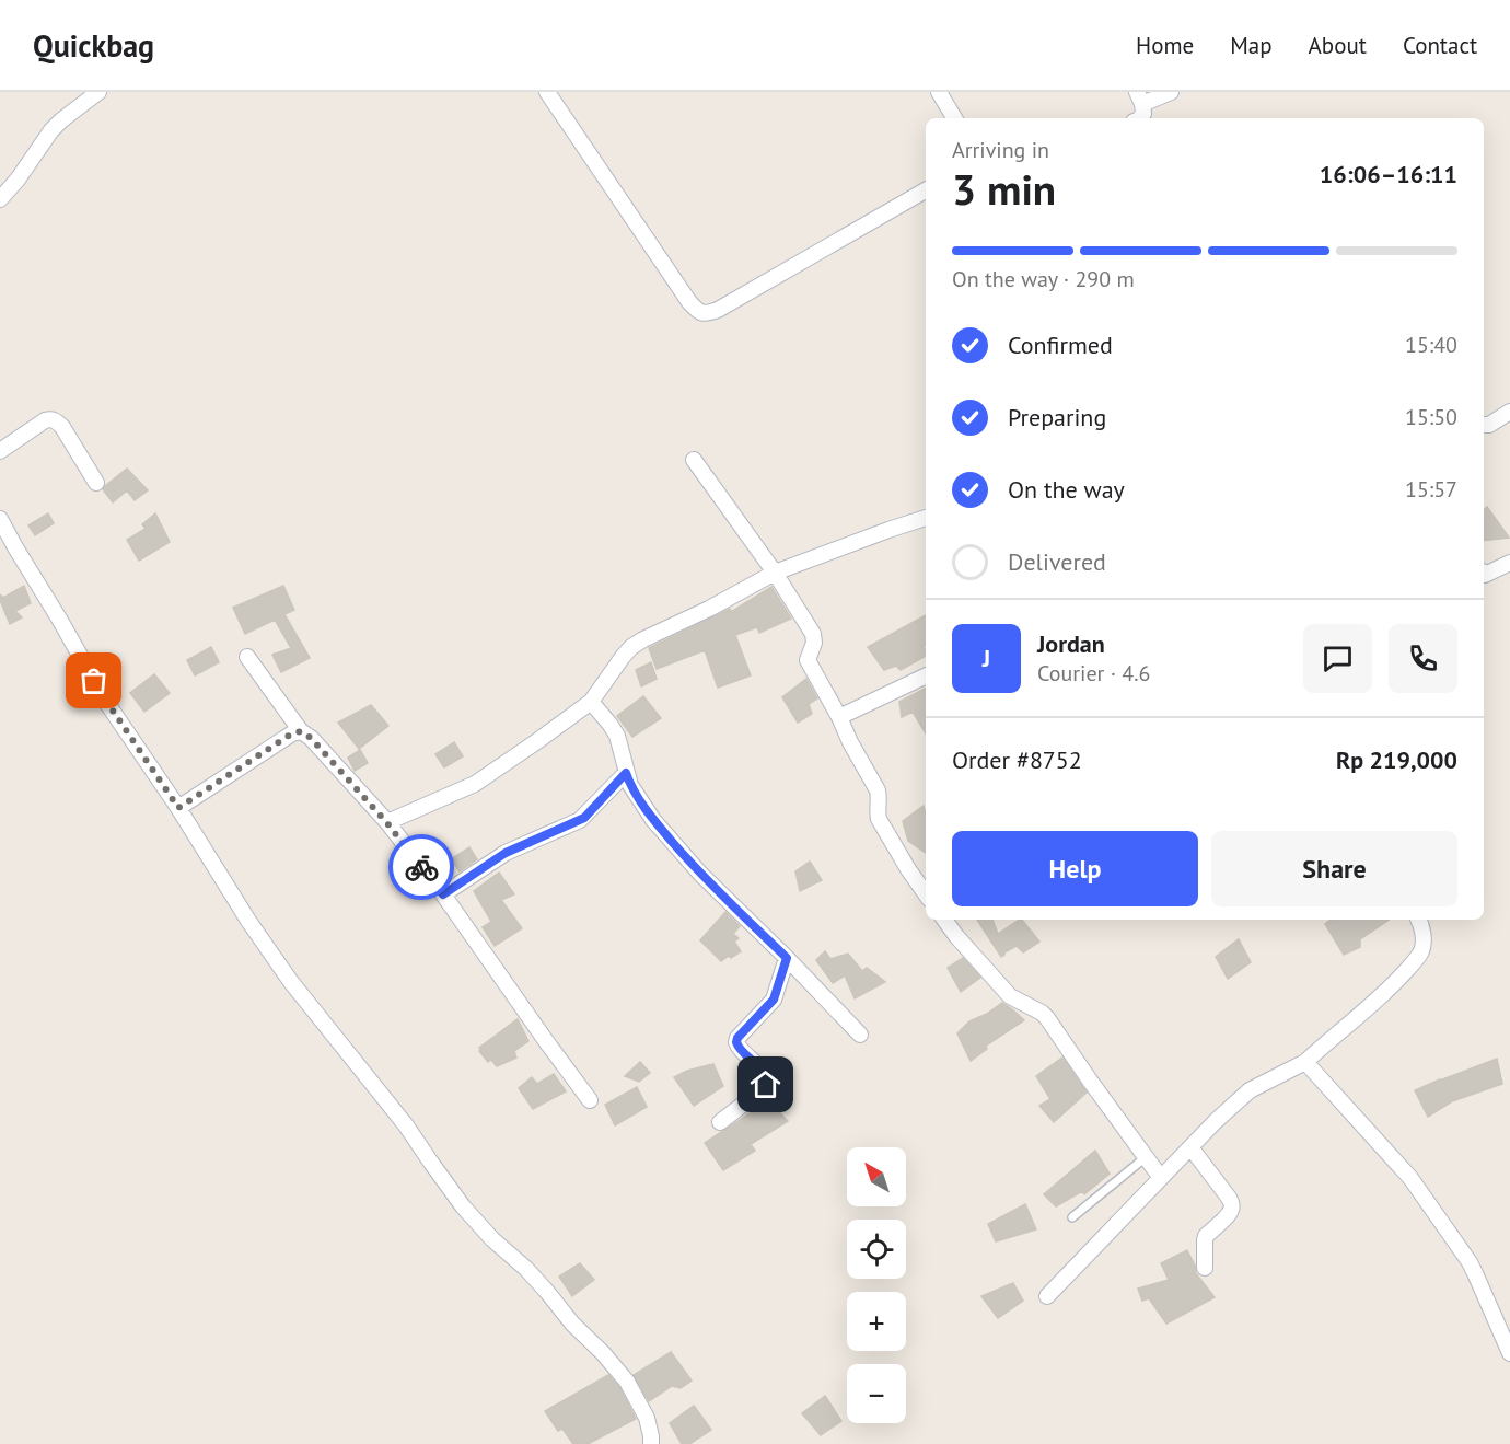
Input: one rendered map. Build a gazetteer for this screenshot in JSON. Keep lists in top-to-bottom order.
{
  "north": "top left",
  "page": {
    "header": "Quickbag",
    "nav": [
      "Home",
      "Map",
      "About",
      "Contact"
    ],
    "heading": ["3 min", "Arriving in", "16:06–16:11"],
    "panel": [
      "Jordan",
      "Courier · 4.6",
      "Order #8752",
      "Rp 219,000"
    ],
    "bar": "On the way · 290 m",
    "list": [
      ["Confirmed", "15:40"],
      ["Preparing", "15:50"],
      ["On the way", "15:57"],
      "Delivered"
    ],
    "round": "J",
    "buttons": ["Help", "Share"],
    "map_buttons": ["+", "−"]
  }
}
